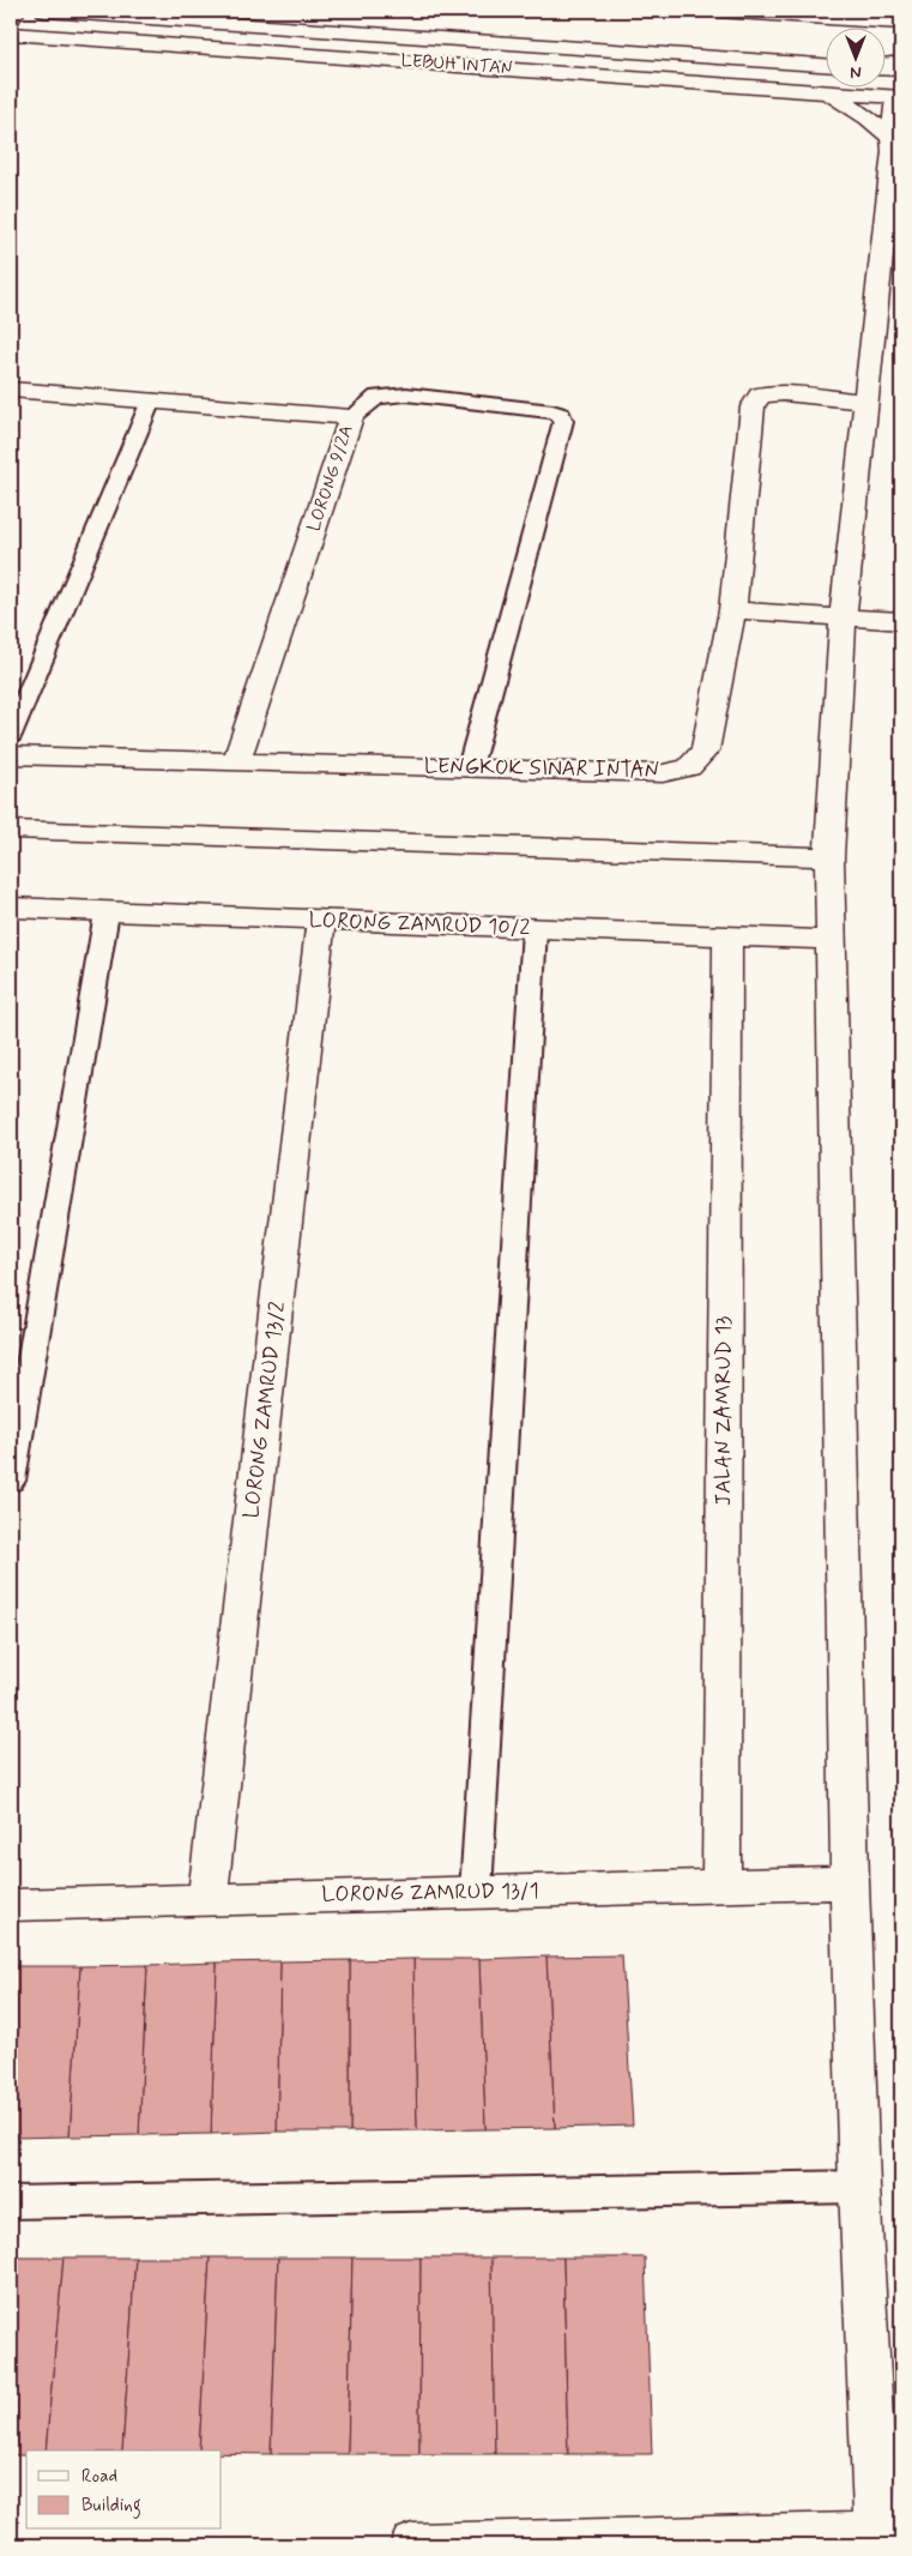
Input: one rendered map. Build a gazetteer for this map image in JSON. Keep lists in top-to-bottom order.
{
  "streets": {
    "street": [
      "LEBUH INTAN",
      "LORONG 9/2A",
      "LENGKOK SINAR INTAN",
      "LORONG ZAMRUD 10/2",
      "LORONG ZAMRUD 13/2",
      "JALAN ZAMRUD 13",
      "LORONG ZAMRUD 13/1"
    ]
  },
  "crossings": [
    ["LORONG 9/2A", "LENGKOK SINAR INTAN"],
    ["LORONG ZAMRUD 10/2", "LORONG ZAMRUD 13/2"],
    ["LORONG ZAMRUD 10/2", "JALAN ZAMRUD 13"],
    ["LORONG ZAMRUD 13/2", "LORONG ZAMRUD 13/1"],
    ["JALAN ZAMRUD 13", "LORONG ZAMRUD 13/1"]
  ],
  "legend": ["Road", "Building"],
  "north": "bottom"
}
